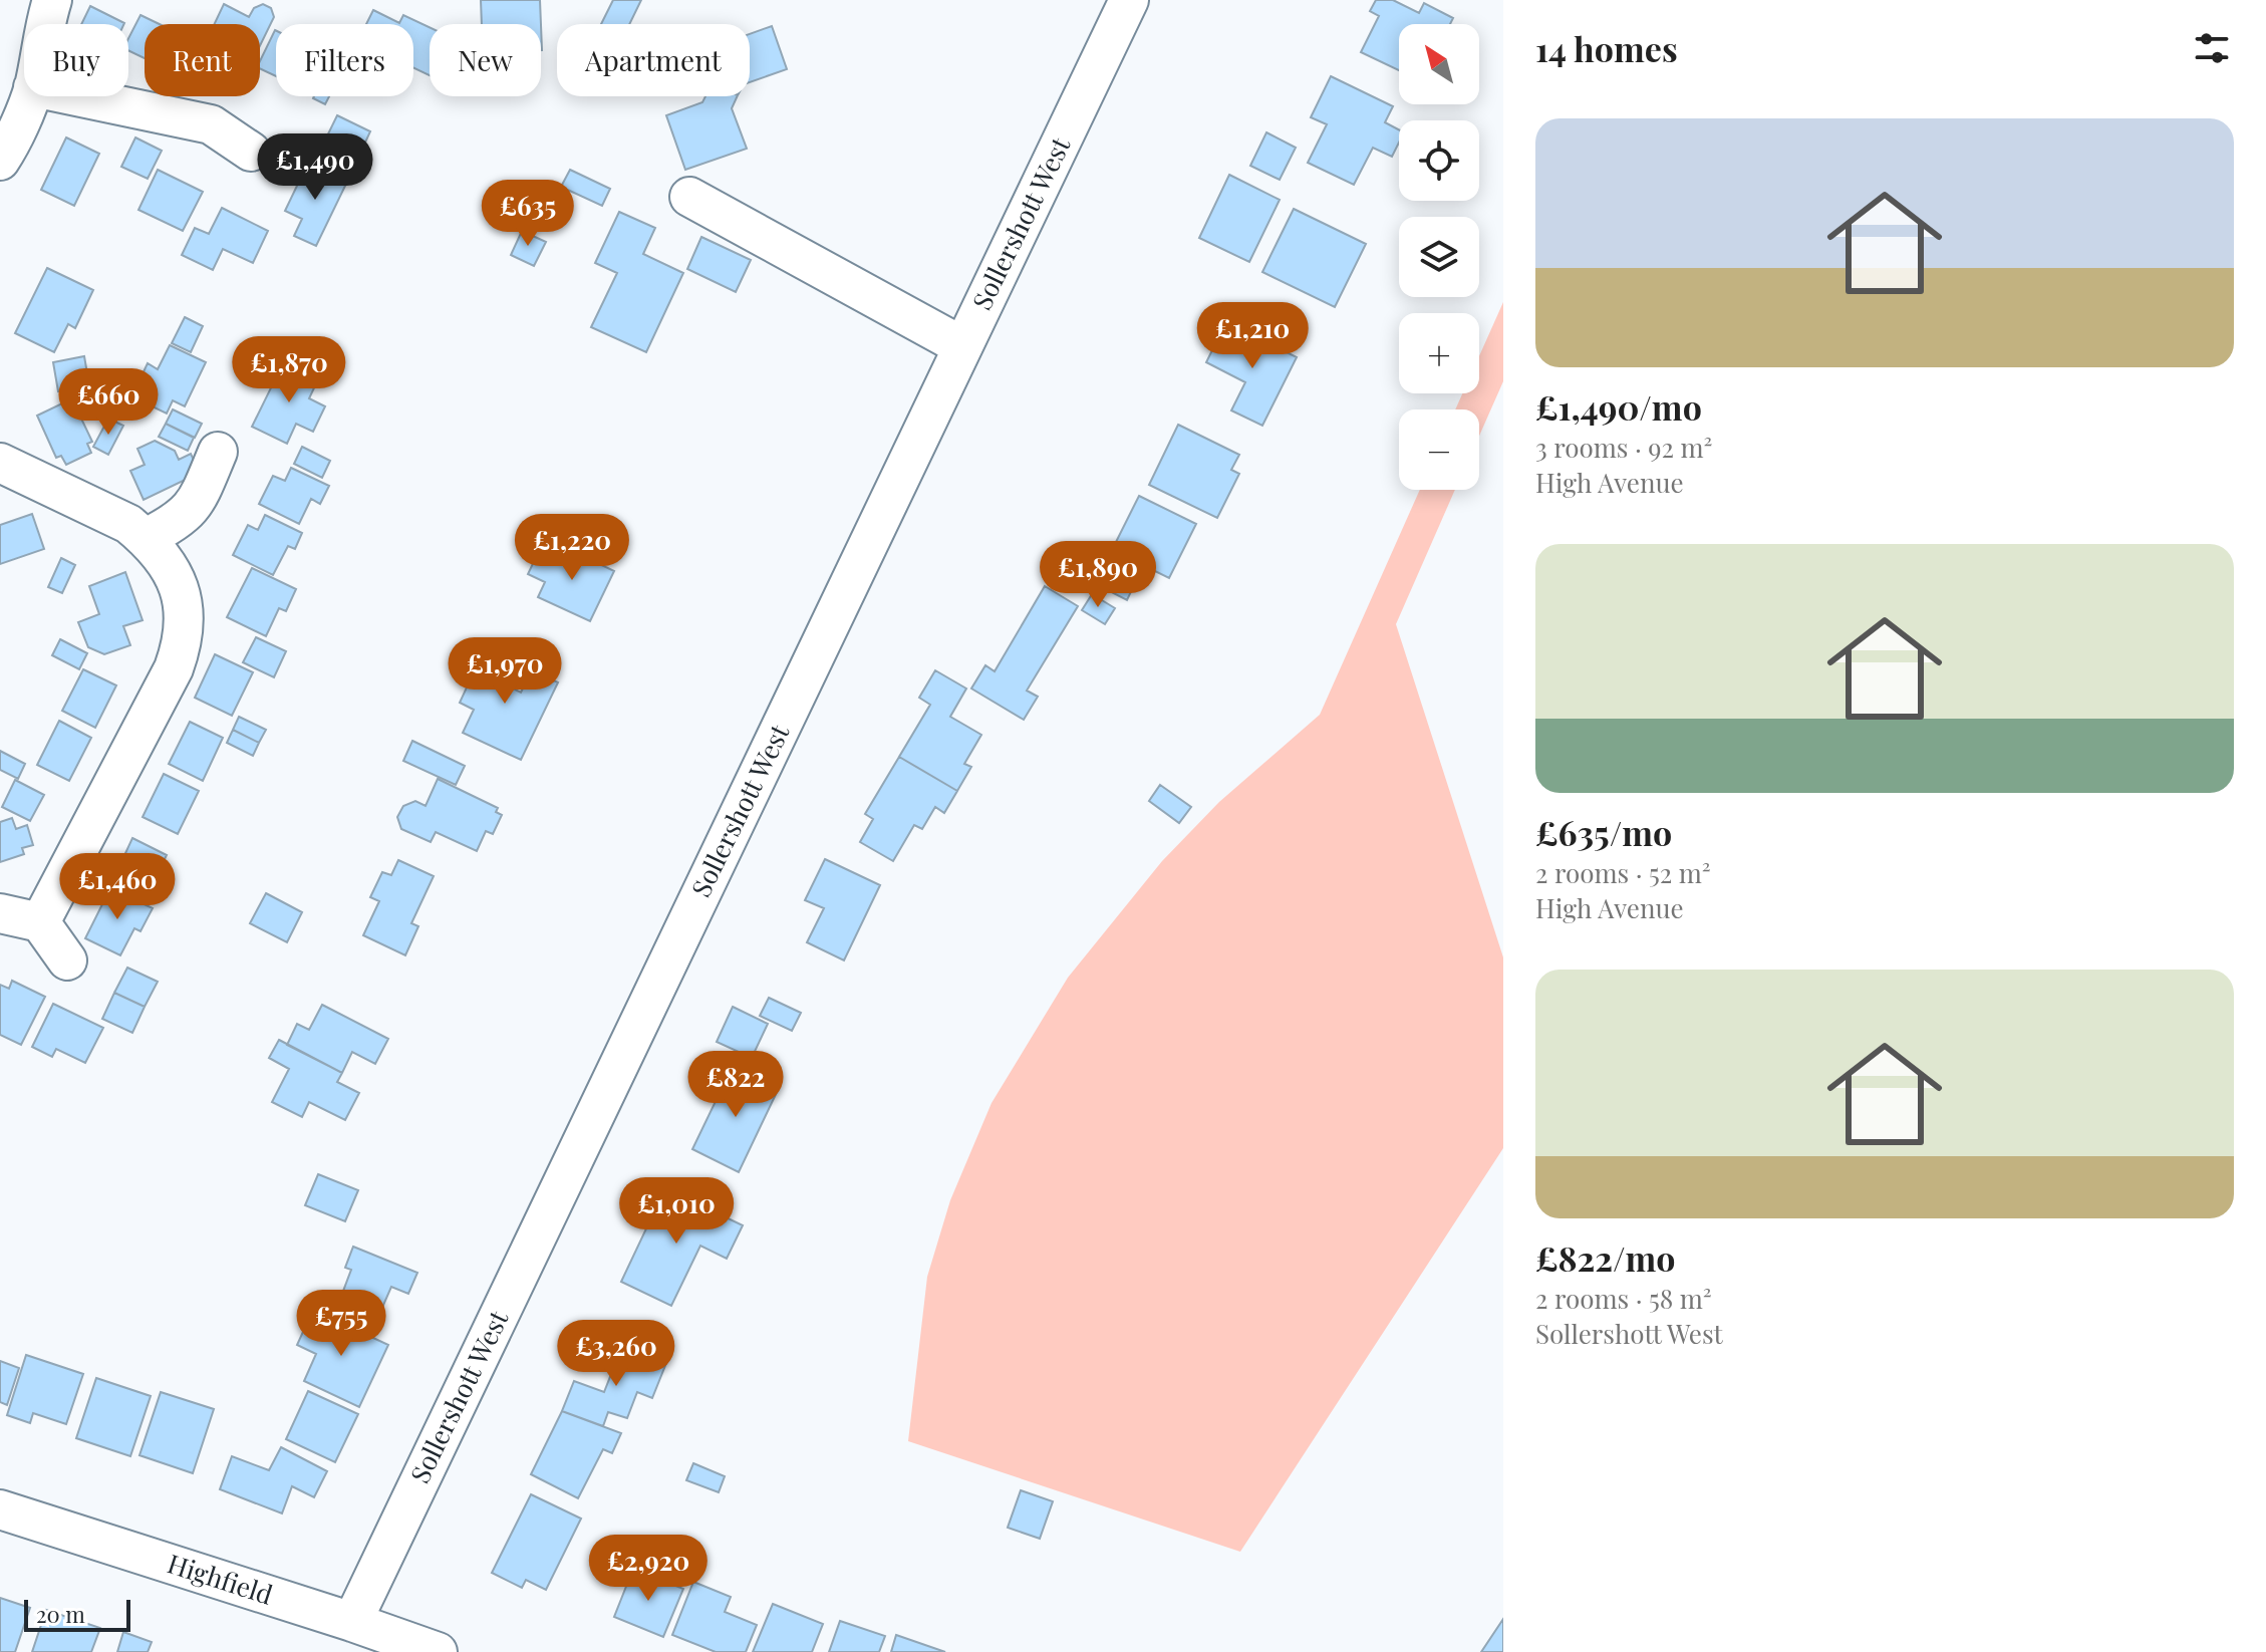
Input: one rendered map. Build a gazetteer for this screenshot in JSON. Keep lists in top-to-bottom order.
{
  "streets": {
    "street": ["Sollershott West", "Highfield"]
  },
  "crossings": [
    ["Sollershott West", "Highfield"]
  ],
  "scale_bar": "20 m",
  "north": "top left",
  "page": {
    "heading": "14 homes",
    "map_buttons": ["+", "−"],
    "chip": [
      "Buy",
      "Rent",
      "Filters",
      "New",
      "Apartment"
    ],
    "list": [
      {
        "name": "£1,490/mo",
        "note": "3 rooms · 92 m² · High Avenue"
      },
      {
        "name": "£635/mo",
        "note": "2 rooms · 52 m² · High Avenue"
      },
      {
        "name": "£822/mo",
        "note": "2 rooms · 58 m² · Sollershott West"
      }
    ],
    "price": [
      "£1,490",
      "£635",
      "£1,210",
      "£1,870",
      "£660",
      "£1,220",
      "£1,890",
      "£1,970",
      "£1,460",
      "£822",
      "£1,010",
      "£755",
      "£3,260",
      "£2,920"
    ],
    "scale": "20 m"
  }
}
